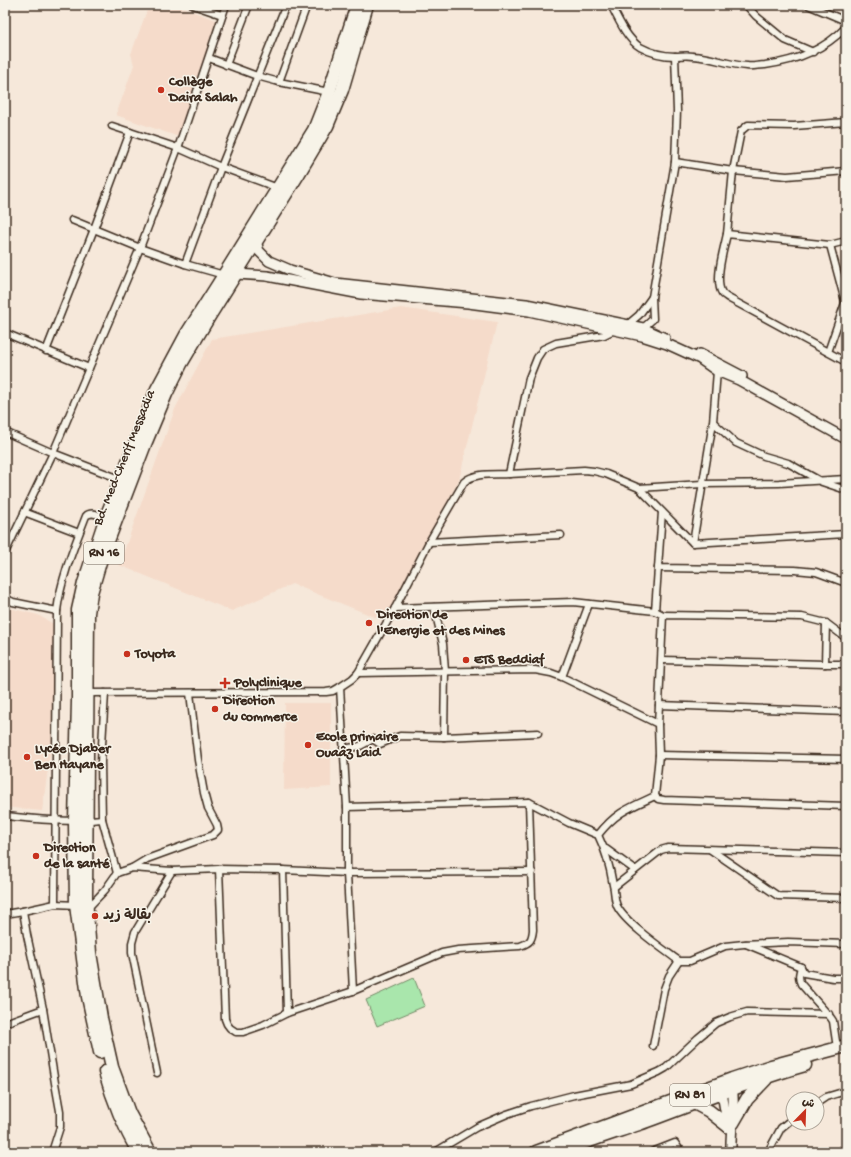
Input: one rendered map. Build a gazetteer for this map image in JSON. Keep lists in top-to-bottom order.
{
  "streets": {
    "highway": ["Bd. Med-Cherif Messadia", "RN 16", "RN 81"]
  },
  "places": {
    "other": [
      "Collège Daira Salah",
      "Direction de l'Energie et des Mines",
      "Toyota",
      "ETS Beddiaf",
      "Direction du commerce",
      "Ecole primaire Ouaâz Laid",
      "Lycée Djaber Ben Hayane",
      "Direction de la santé",
      "بقالة زيد"
    ],
    "health": ["Polyclinique"]
  },
  "north": "top right"
}
